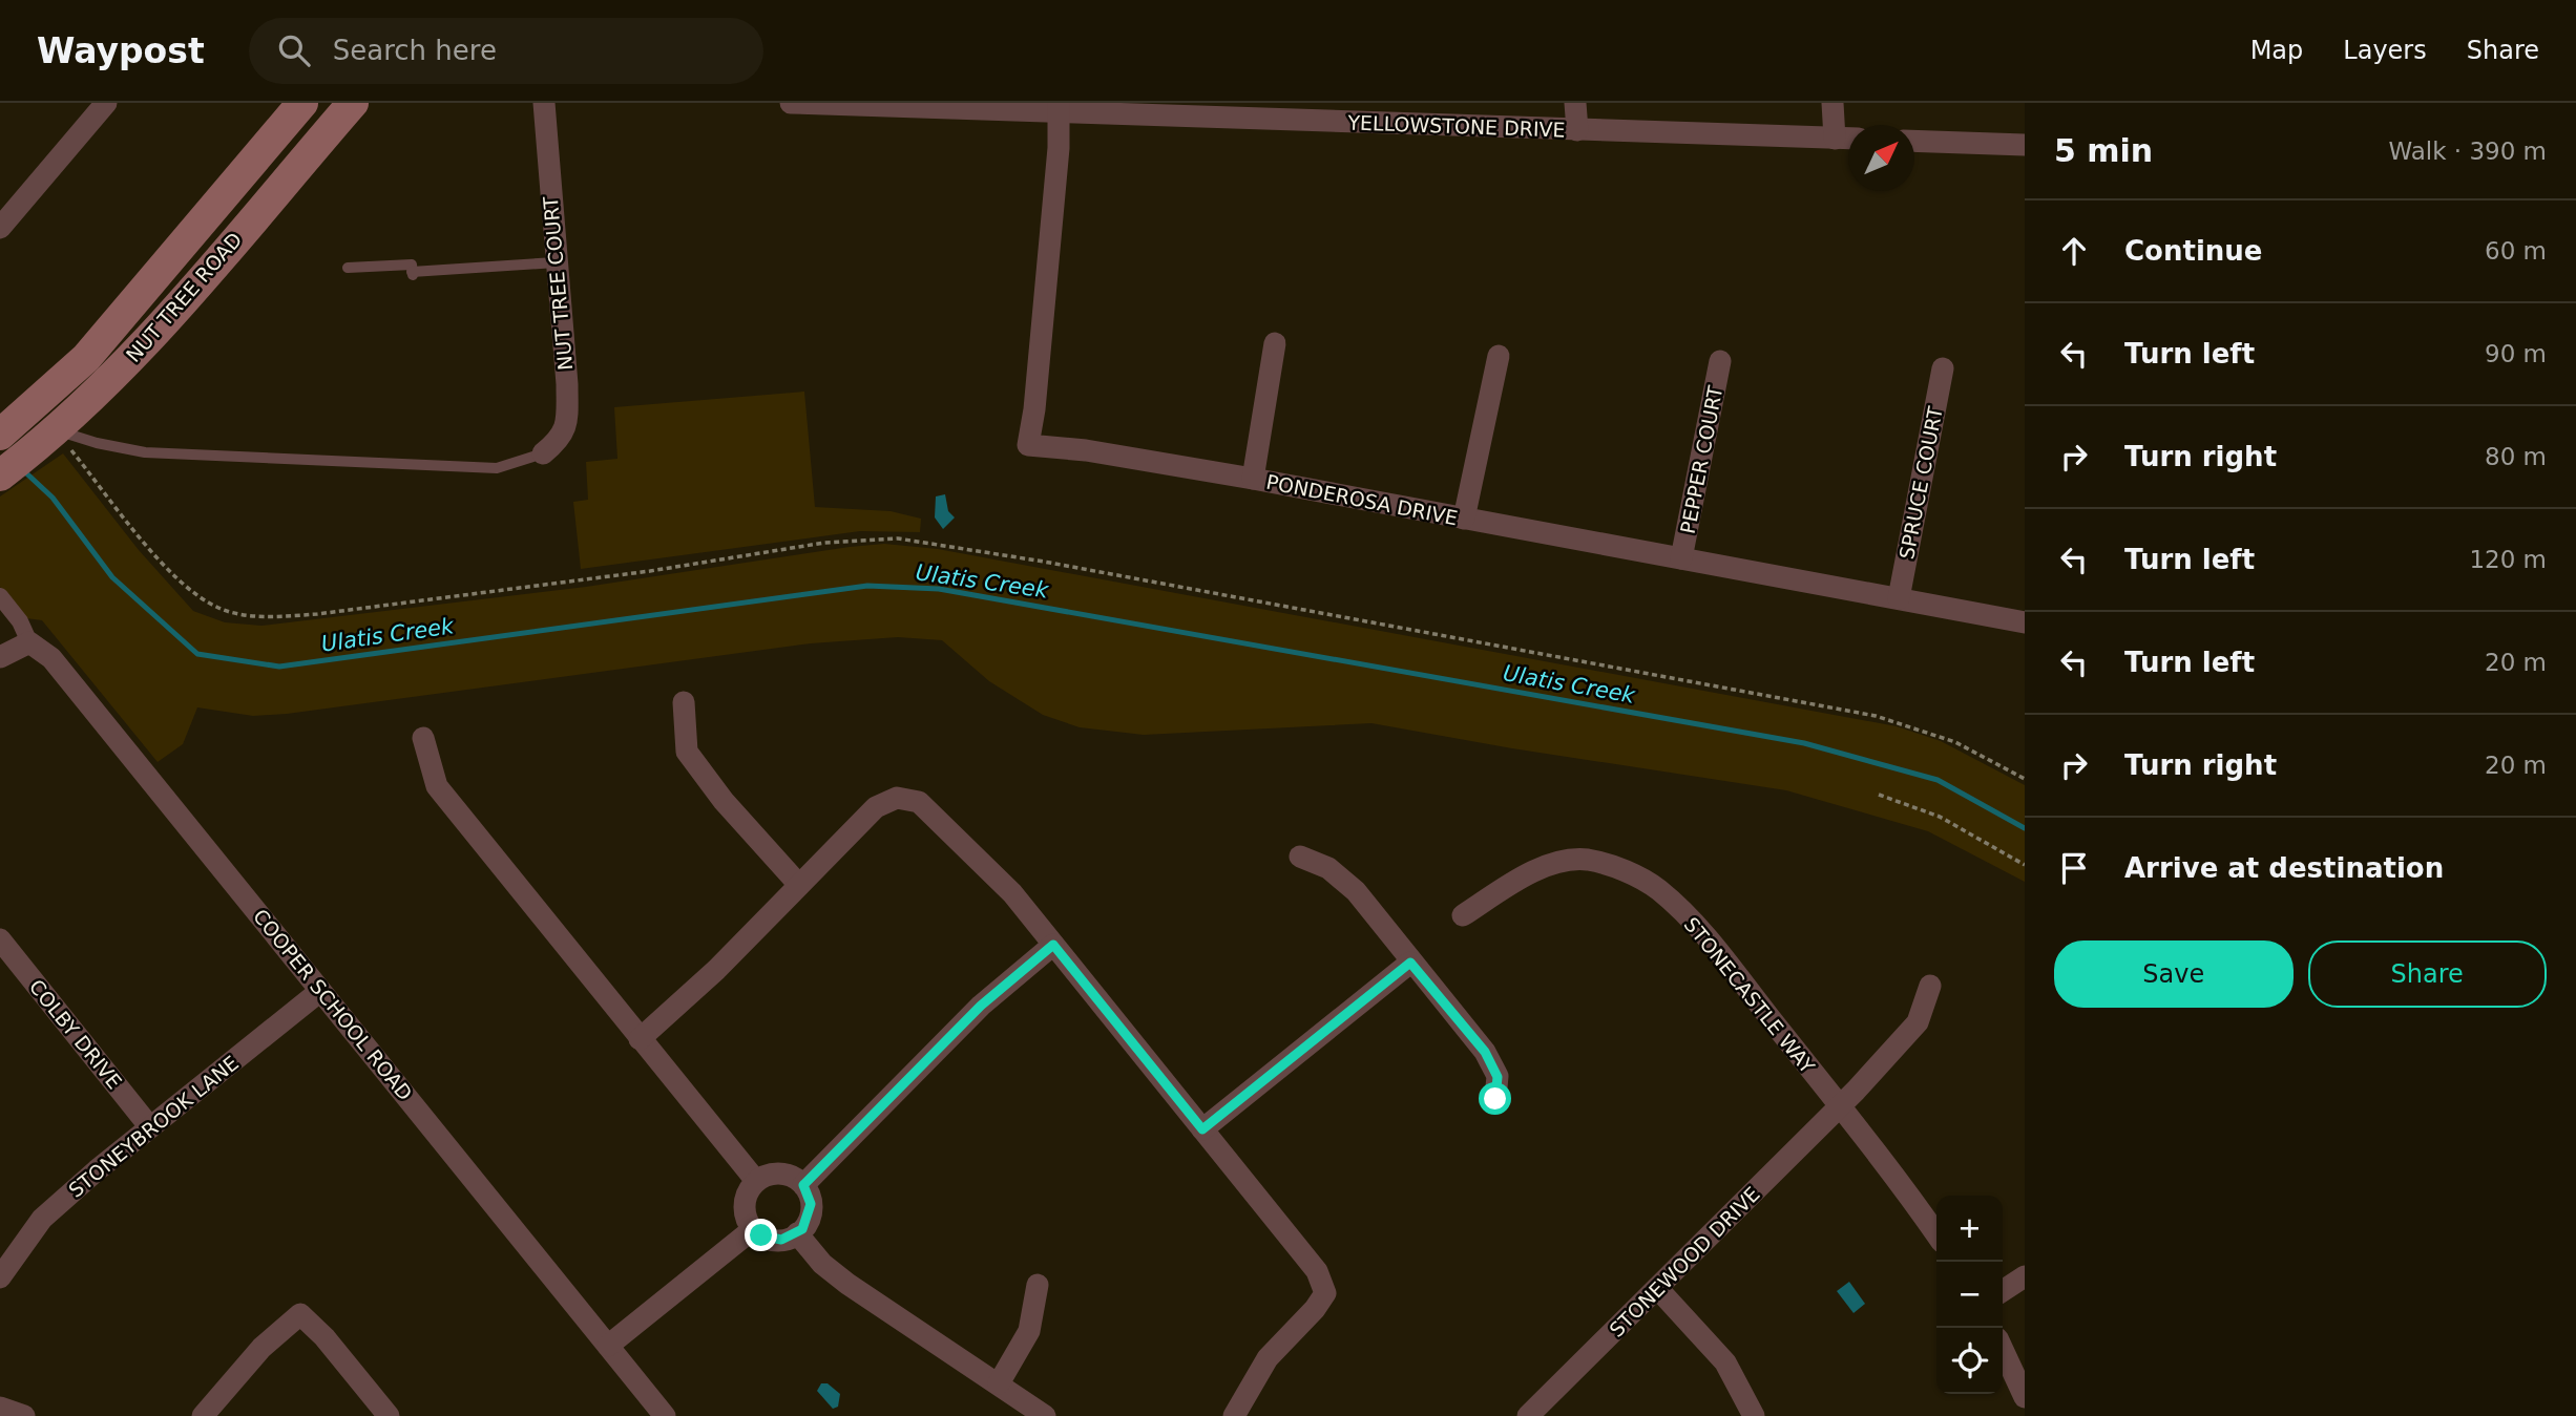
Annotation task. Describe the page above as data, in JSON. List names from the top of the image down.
{
  "streets": {
    "main road": ["NUT TREE ROAD"],
    "street": [
      "YELLOWSTONE DRIVE",
      "NUT TREE COURT",
      "PEPPER COURT",
      "SPRUCE COURT",
      "PONDEROSA DRIVE",
      "STONECASTLE WAY",
      "COOPER SCHOOL ROAD",
      "COLBY DRIVE",
      "STONEYBROOK LANE",
      "STONEWOOD DRIVE"
    ]
  },
  "crossings": [
    ["YELLOWSTONE DRIVE", "PONDEROSA DRIVE"],
    ["PEPPER COURT", "PONDEROSA DRIVE"],
    ["SPRUCE COURT", "PONDEROSA DRIVE"],
    ["STONECASTLE WAY", "STONEWOOD DRIVE"],
    ["COOPER SCHOOL ROAD", "STONEYBROOK LANE"],
    ["COLBY DRIVE", "STONEYBROOK LANE"]
  ],
  "water": ["Ulatis Creek"],
  "north": "top right",
  "page": {
    "header": "Waypost",
    "search": "Search here",
    "nav": ["Map", "Layers", "Share"],
    "heading": ["5 min", "Walk · 390 m"],
    "list": [
      ["Continue", "60 m"],
      ["Turn left", "90 m"],
      ["Turn right", "80 m"],
      ["Turn left", "120 m"],
      ["Turn left", "20 m"],
      ["Turn right", "20 m"],
      "Arrive at destination"
    ],
    "buttons": ["Save", "Share"],
    "map_buttons": ["+", "−"]
  }
}
